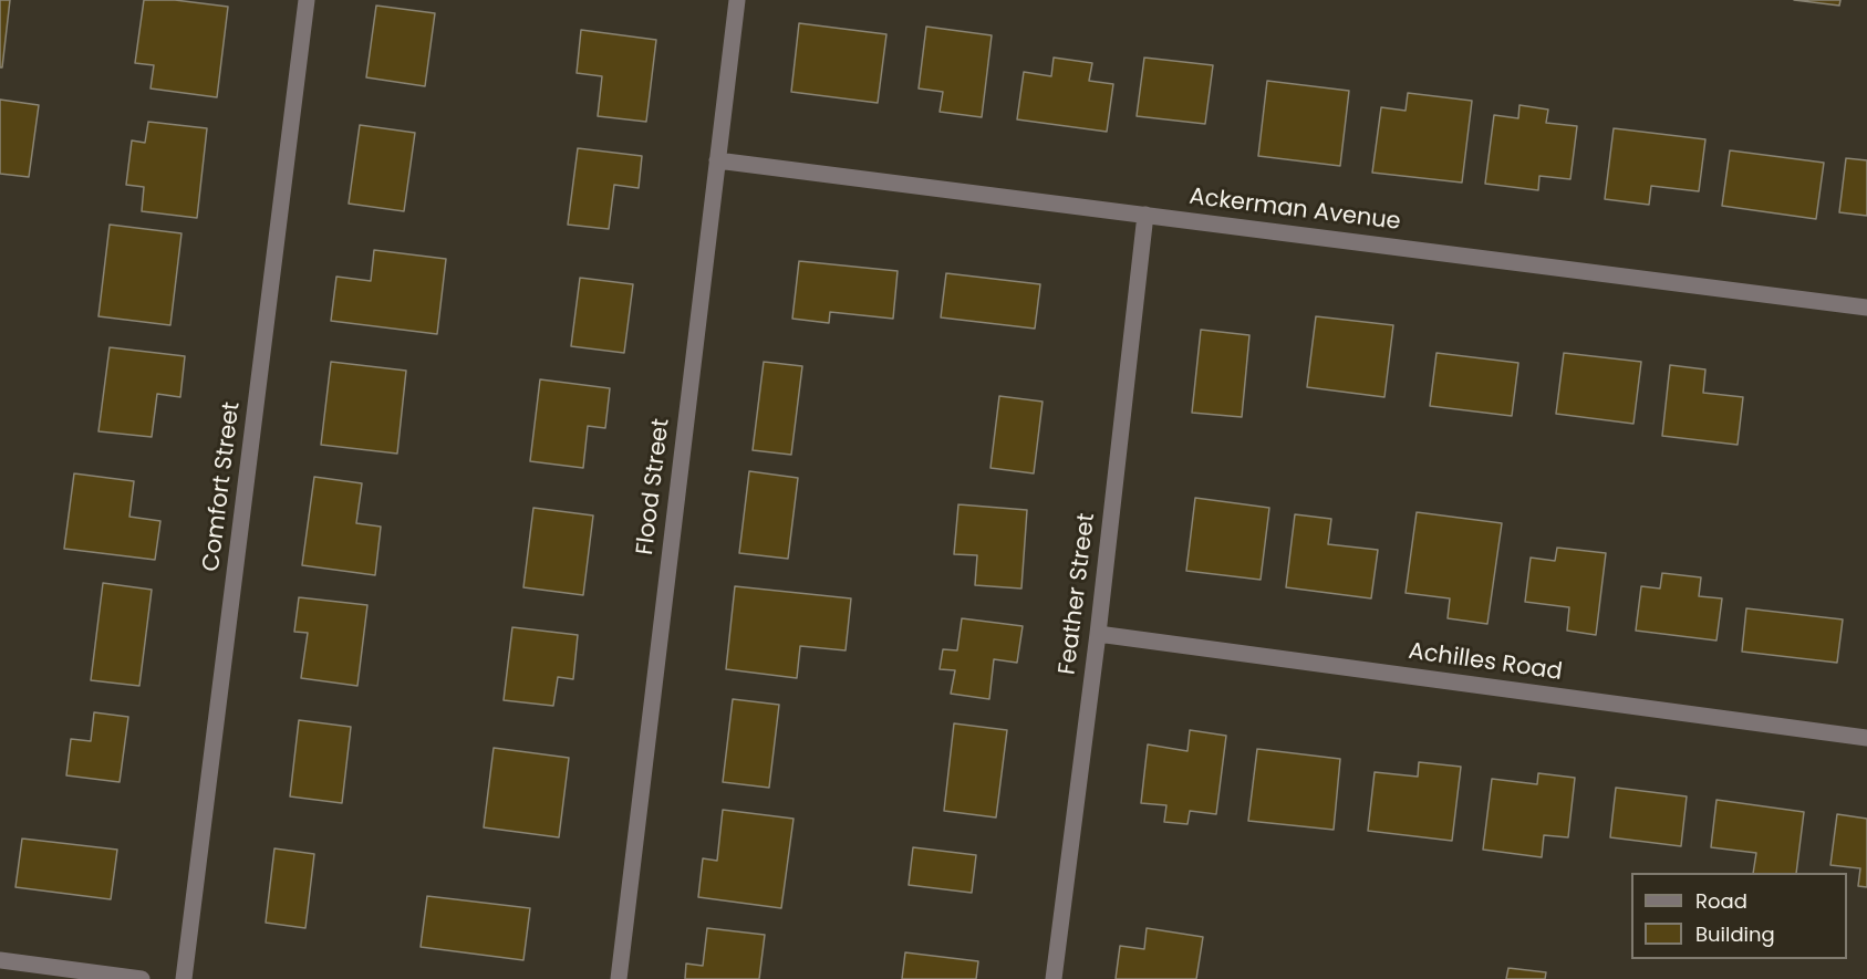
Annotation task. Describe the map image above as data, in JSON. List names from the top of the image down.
{
  "streets": {
    "street": [
      "Ackerman Avenue",
      "Comfort Street",
      "Flood Street",
      "Feather Street",
      "Achilles Road"
    ]
  },
  "crossings": [
    ["Ackerman Avenue", "Flood Street"],
    ["Ackerman Avenue", "Feather Street"],
    ["Feather Street", "Achilles Road"]
  ],
  "legend": ["Road", "Building"]
}
